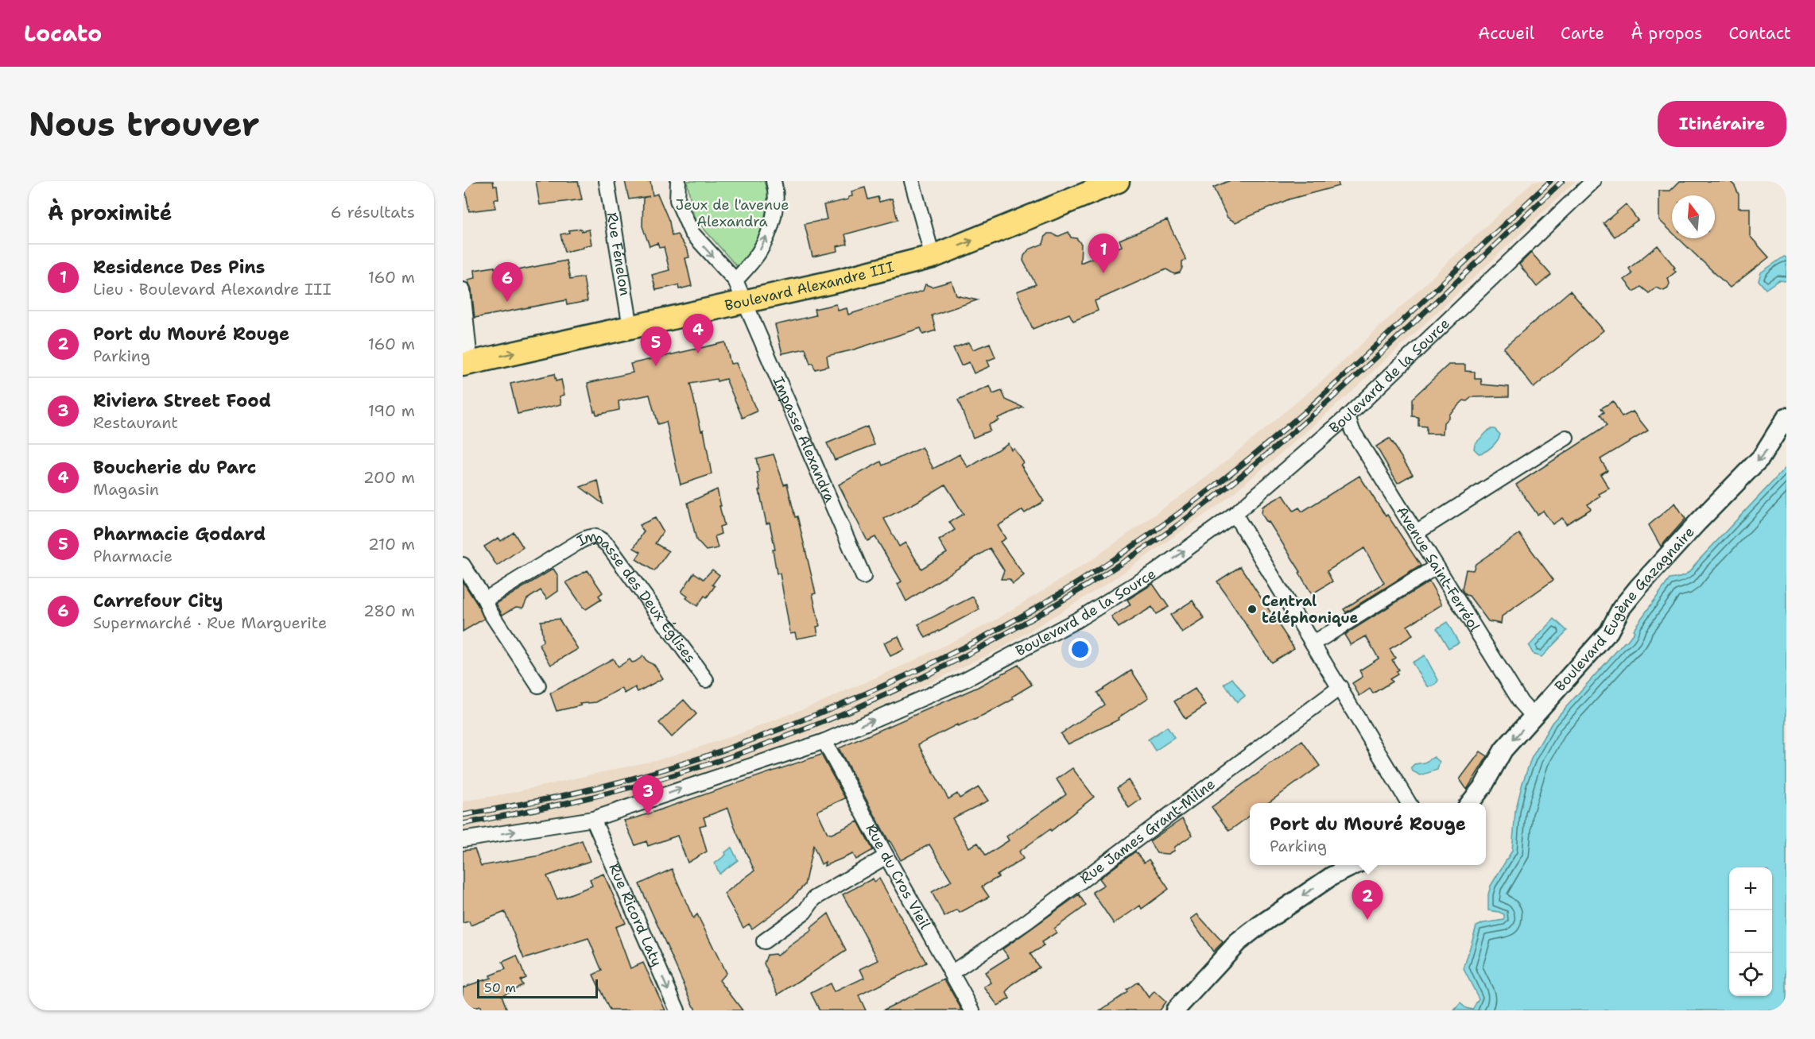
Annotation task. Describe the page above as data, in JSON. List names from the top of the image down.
{
  "streets": {
    "main road": ["Boulevard Alexandre III"],
    "street": [
      "Rue Fénelon",
      "Boulevard de la Source",
      "Impasse Alexandra",
      "Avenue Saint-Ferréol",
      "Impasse des Deux Églises",
      "Boulevard Eugène Gazagnaire",
      "Rue James Grant-Milne",
      "Rue du Cros Vieil",
      "Rue Ricord Laty"
    ]
  },
  "crossings": [
    ["Rue Fénelon", "Boulevard Alexandre III"],
    ["Boulevard Alexandre III", "Impasse Alexandra"],
    ["Boulevard de la Source", "Avenue Saint-Ferréol"],
    ["Boulevard de la Source", "Rue du Cros Vieil"],
    ["Boulevard de la Source", "Rue Ricord Laty"],
    ["Avenue Saint-Ferréol", "Boulevard Eugène Gazagnaire"],
    ["Rue James Grant-Milne", "Rue du Cros Vieil"]
  ],
  "one_way": [
    "Boulevard Alexandre III",
    "Boulevard de la Source",
    "Boulevard Eugène Gazagnaire",
    "Rue Ricord Laty"
  ],
  "parks": ["Jeux de l'avenue Alexandra"],
  "places": ["Central téléphonique"],
  "scale_bar": "50 m",
  "north": "top",
  "page": {
    "header": "Locato",
    "nav": [
      "Accueil",
      "Carte",
      "À propos",
      "Contact"
    ],
    "buttons": "Itinéraire",
    "title": "Nous trouver",
    "heading": ["À proximité", "6 résultats"],
    "pins": [
      "1",
      "6",
      "4",
      "5",
      "3",
      "2"
    ],
    "list": [
      {
        "mark": "1",
        "name": "Residence Des Pins",
        "note": "Lieu · Boulevard Alexandre III",
        "value": "160 m"
      },
      {
        "mark": "2",
        "name": "Port du Mouré Rouge",
        "note": "Parking",
        "value": "160 m"
      },
      {
        "mark": "3",
        "name": "Riviera Street Food",
        "note": "Restaurant",
        "value": "190 m"
      },
      {
        "mark": "4",
        "name": "Boucherie du Parc",
        "note": "Magasin",
        "value": "200 m"
      },
      {
        "mark": "5",
        "name": "Pharmacie Godard",
        "note": "Pharmacie",
        "value": "210 m"
      },
      {
        "mark": "6",
        "name": "Carrefour City",
        "note": "Supermarché · Rue Marguerite",
        "value": "280 m"
      }
    ],
    "popup": ["Port du Mouré Rouge", "Parking"],
    "map_buttons": ["+", "−"],
    "scale": "50 m"
  }
}
